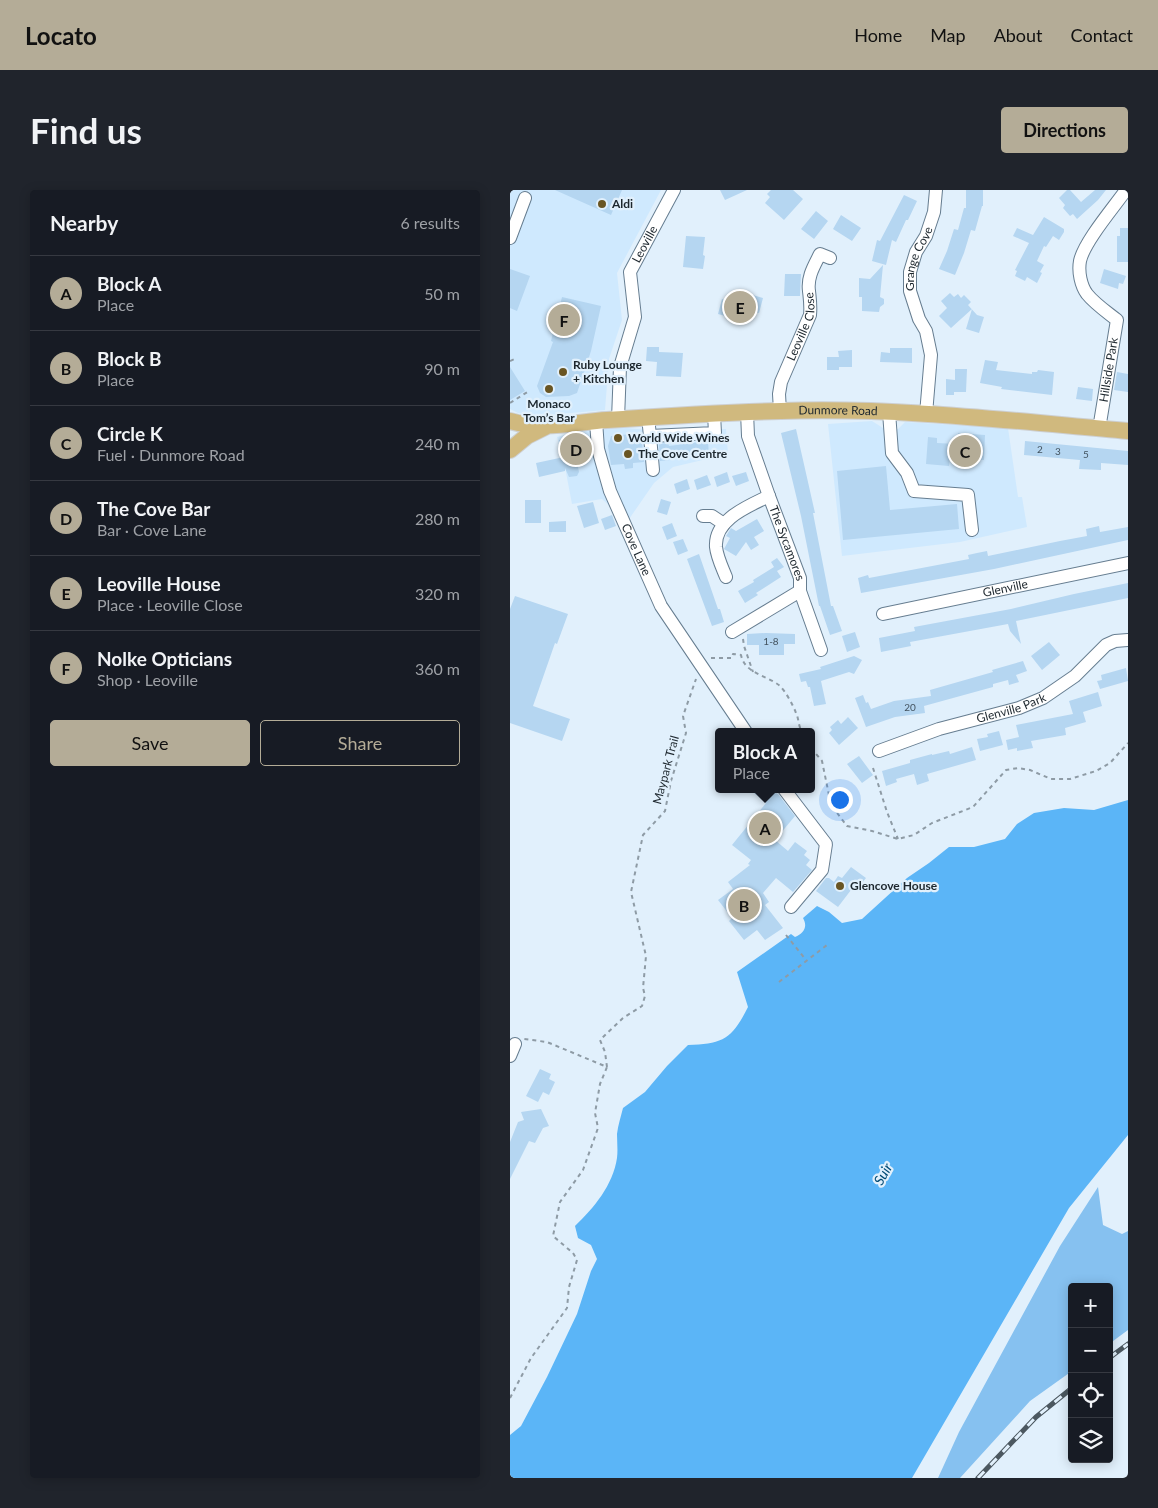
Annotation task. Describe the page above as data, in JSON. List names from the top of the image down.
{
  "streets": {
    "main road": ["Dunmore Road"],
    "street": [
      "Leoville",
      "Grange Cove",
      "Leoville Close",
      "Hillside Park",
      "The Sycamores",
      "Cove Lane",
      "Glenville",
      "Glenville Park"
    ],
    "path": ["Maypark Trail"]
  },
  "crossings": [
    ["Leoville", "Dunmore Road"],
    ["Grange Cove", "Dunmore Road"],
    ["Leoville Close", "Dunmore Road"],
    ["Hillside Park", "Dunmore Road"],
    ["Dunmore Road", "The Sycamores"],
    ["Dunmore Road", "Cove Lane"],
    ["Cove Lane", "Maypark Trail"]
  ],
  "water": ["Suir"],
  "places": [
    "Aldi",
    "Ruby Lounge + Kitchen",
    "Monaco Tom’s Bar",
    "World Wide Wines",
    "The Cove Centre",
    "Glencove House"
  ],
  "house_numbers": [
    "2",
    "3",
    "5",
    "1-8",
    "20"
  ],
  "page": {
    "header": "Locato",
    "nav": [
      "Home",
      "Map",
      "About",
      "Contact"
    ],
    "buttons": [
      "Directions",
      ["Save", "Share"]
    ],
    "title": "Find us",
    "heading": ["Nearby", "6 results"],
    "list": [
      {
        "mark": "A",
        "name": "Block A",
        "note": "Place",
        "value": "50 m"
      },
      {
        "mark": "B",
        "name": "Block B",
        "note": "Place",
        "value": "90 m"
      },
      {
        "mark": "C",
        "name": "Circle K",
        "note": "Fuel · Dunmore Road",
        "value": "240 m"
      },
      {
        "mark": "D",
        "name": "The Cove Bar",
        "note": "Bar · Cove Lane",
        "value": "280 m"
      },
      {
        "mark": "E",
        "name": "Leoville House",
        "note": "Place · Leoville Close",
        "value": "320 m"
      },
      {
        "mark": "F",
        "name": "Nolke Opticians",
        "note": "Shop · Leoville",
        "value": "360 m"
      }
    ],
    "pins": [
      "E",
      "F",
      "D",
      "C",
      "A",
      "B"
    ],
    "popup": ["Block A", "Place"],
    "map_buttons": ["+", "−"]
  }
}
